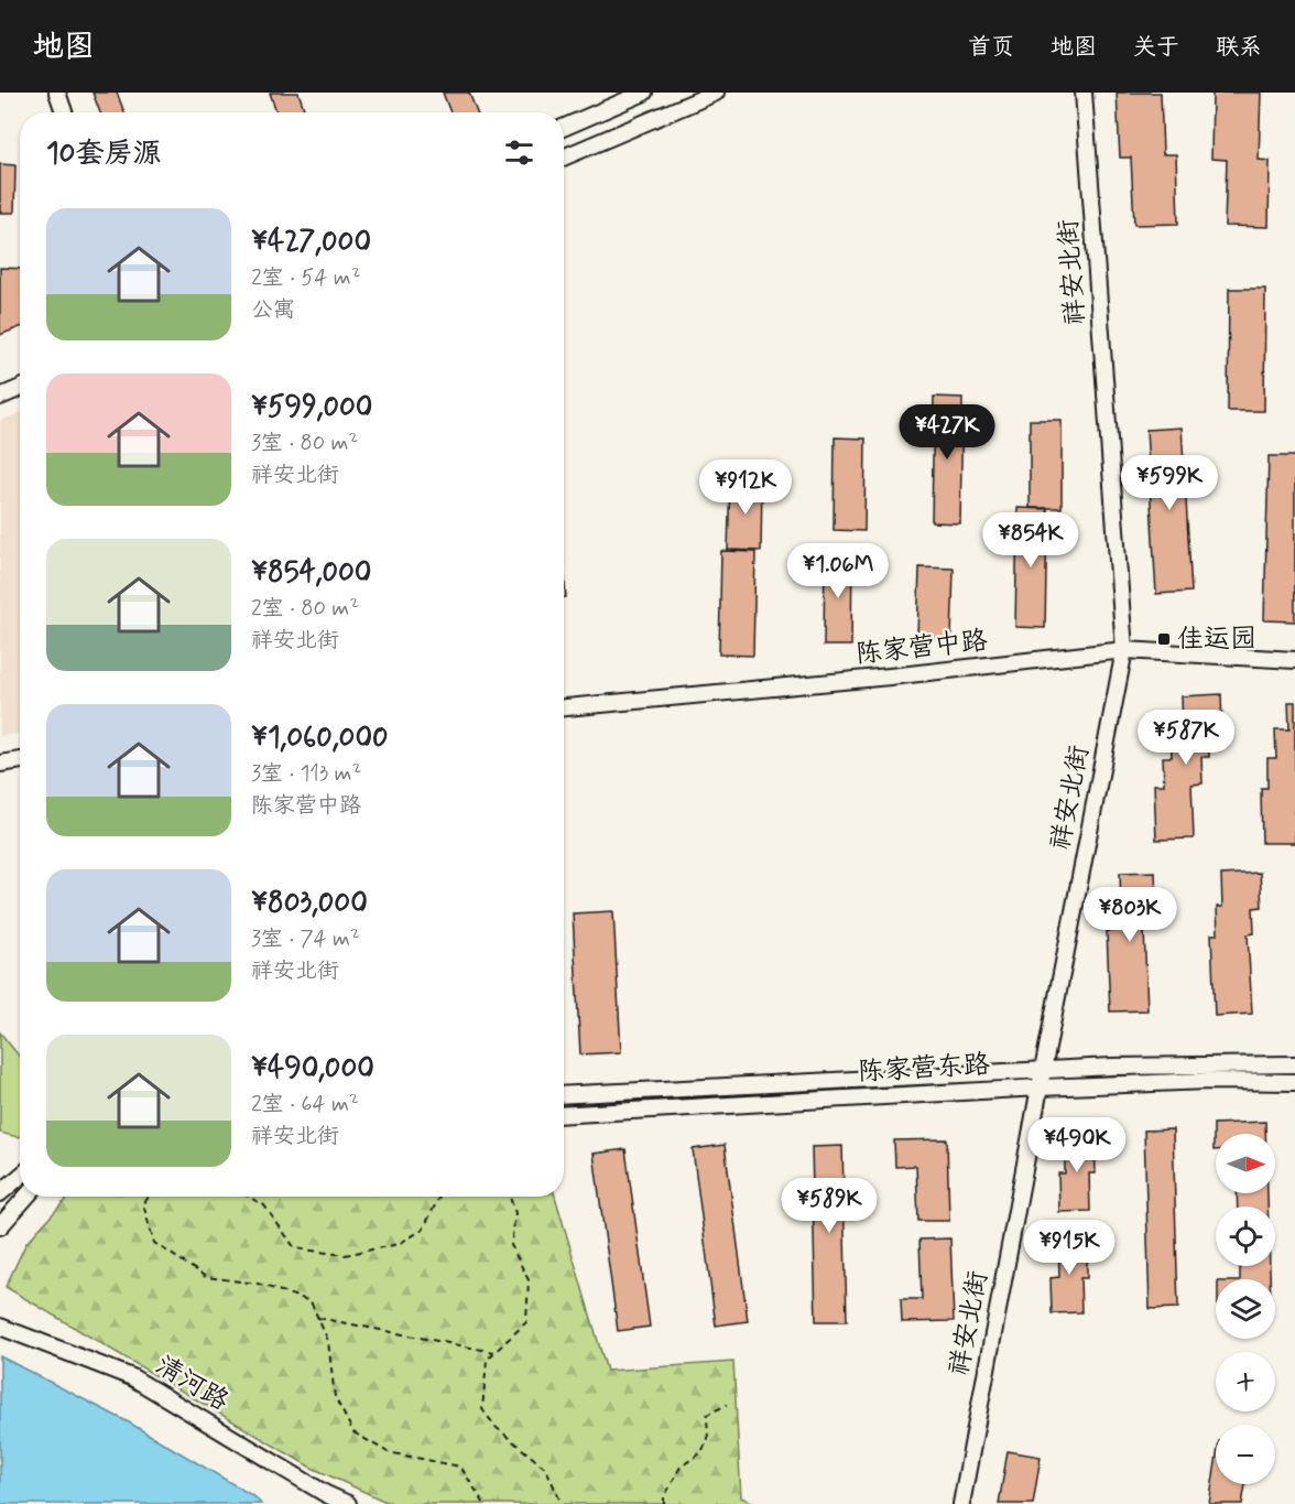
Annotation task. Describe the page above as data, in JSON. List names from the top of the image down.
{
  "streets": {
    "street": [
      "祥安北街",
      "陈家营中路",
      "陈家营东路",
      "清河路"
    ]
  },
  "crossings": [
    ["祥安北街", "陈家营中路"],
    ["祥安北街", "陈家营东路"]
  ],
  "places": {
    "transit": ["佳运园"]
  },
  "north": "right",
  "page": {
    "header": "地图",
    "nav": [
      "首页",
      "地图",
      "关于",
      "联系"
    ],
    "heading": "10套房源",
    "list": [
      {
        "name": "¥427,000",
        "note": "2室 · 54 m² · 公寓"
      },
      {
        "name": "¥599,000",
        "note": "3室 · 80 m² · 祥安北街"
      },
      {
        "name": "¥854,000",
        "note": "2室 · 80 m² · 祥安北街"
      },
      {
        "name": "¥1,060,000",
        "note": "3室 · 113 m² · 陈家营中路"
      },
      {
        "name": "¥803,000",
        "note": "3室 · 74 m² · 祥安北街"
      },
      {
        "name": "¥490,000",
        "note": "2室 · 64 m² · 祥安北街"
      }
    ],
    "price": [
      "¥427K",
      "¥599K",
      "¥912K",
      "¥854K",
      "¥1.06M",
      "¥587K",
      "¥803K",
      "¥490K",
      "¥589K",
      "¥915K"
    ],
    "map_buttons": ["+", "−"]
  }
}
